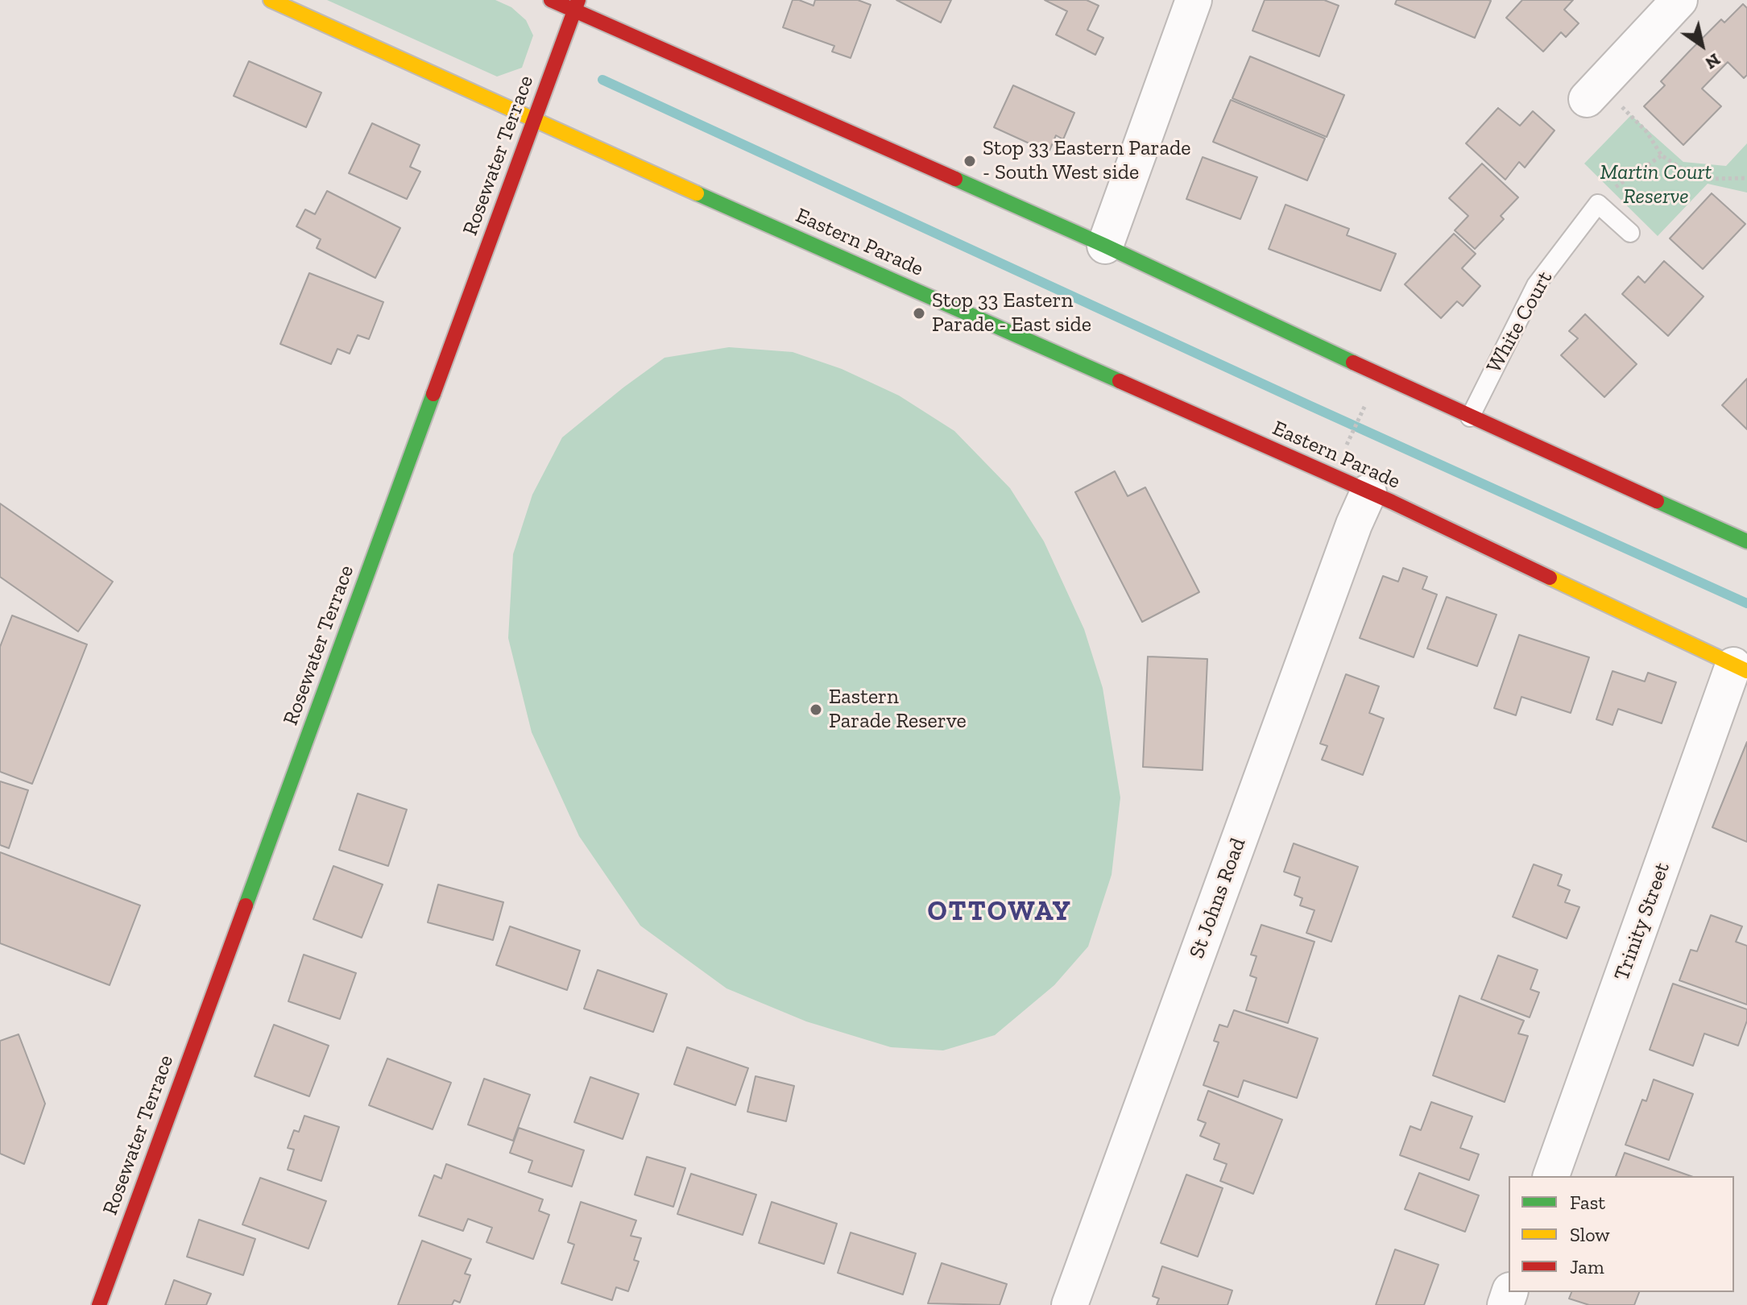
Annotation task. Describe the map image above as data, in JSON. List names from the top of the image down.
{
  "streets": {
    "main road": ["Rosewater Terrace", "Eastern Parade"],
    "street": ["St Johns Road", "Trinity Street"],
    "lane": ["White Court"]
  },
  "crossings": [
    ["Rosewater Terrace", "Eastern Parade"],
    ["Eastern Parade", "St Johns Road"],
    ["Eastern Parade", "Trinity Street"]
  ],
  "districts": ["OTTOWAY"],
  "parks": ["Martin Court Reserve"],
  "places": ["Stop 33 Eastern Parade - South West side", "Stop 33 Eastern Parade - East side", "Eastern Parade Reserve"],
  "legend": ["Fast", "Slow", "Jam"],
  "north": "bottom right"
}
